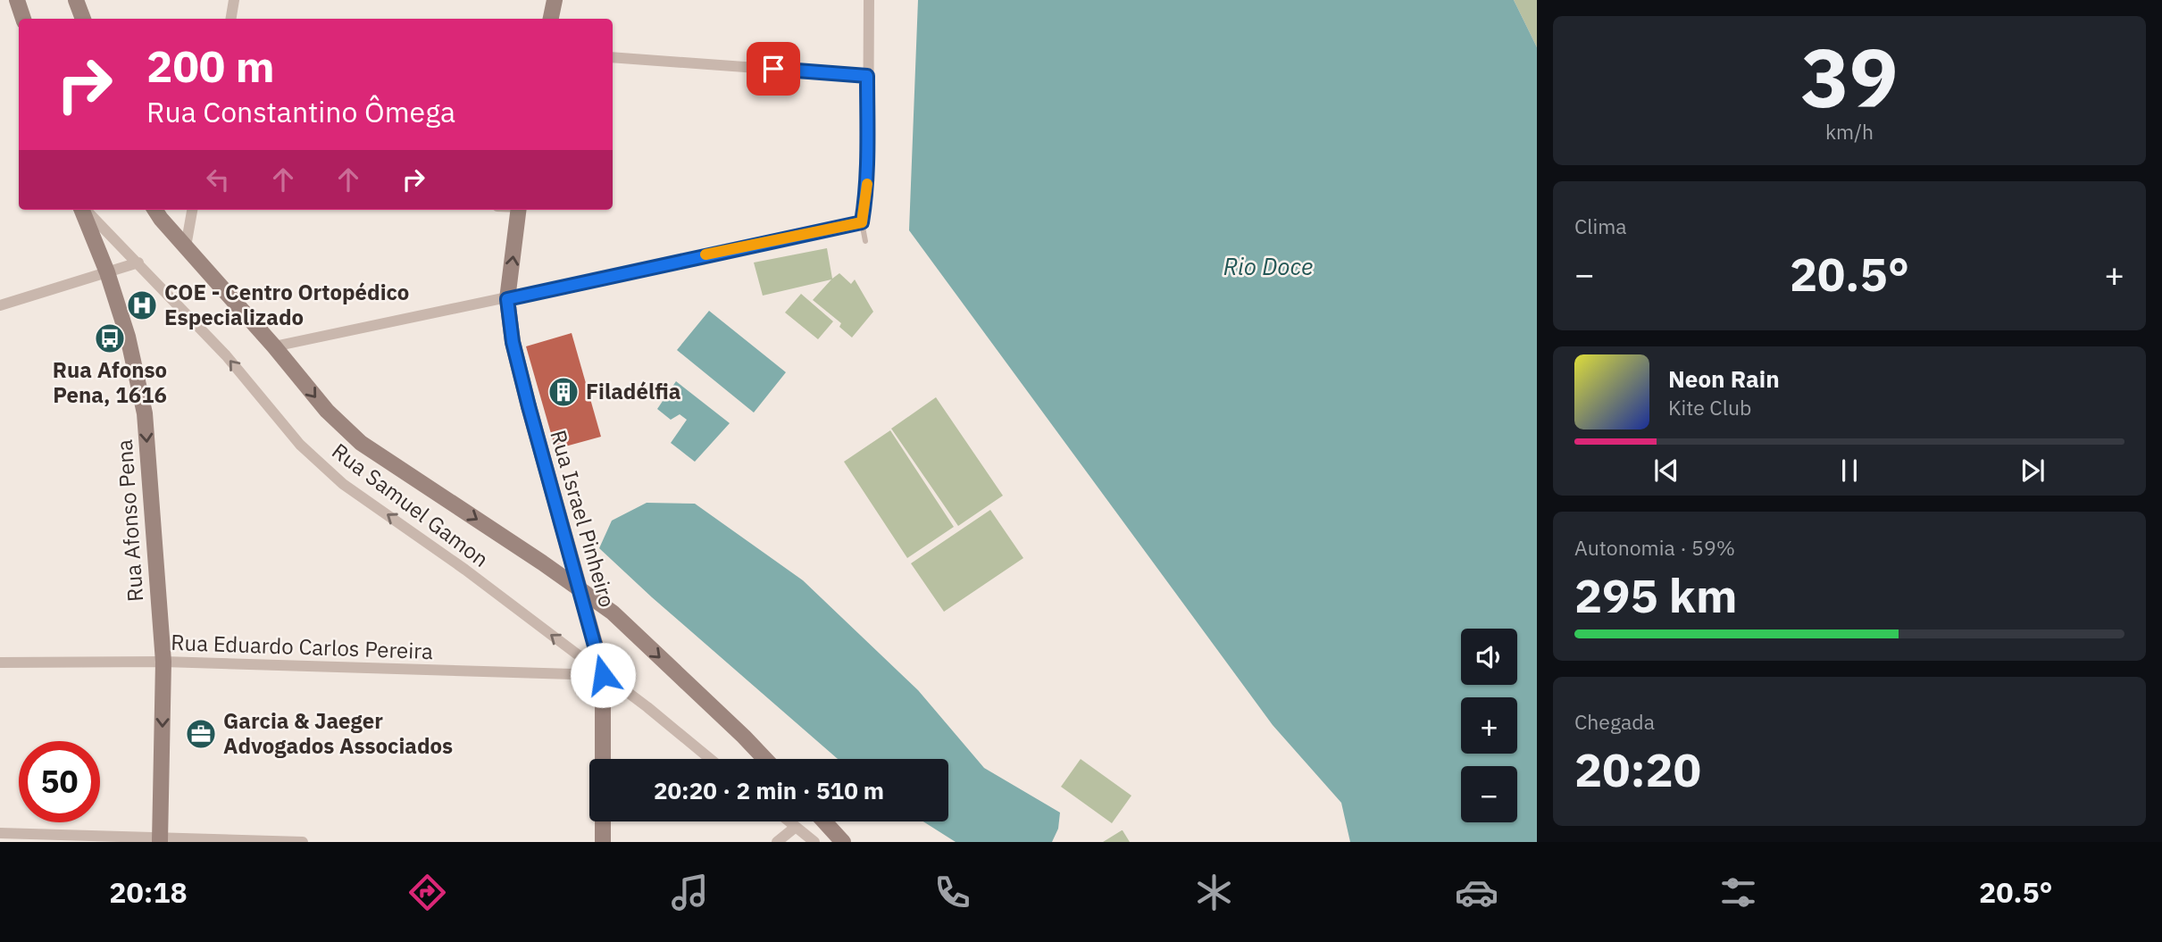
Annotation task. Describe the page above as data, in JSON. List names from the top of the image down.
{
  "streets": {
    "street": [
      "Rua Samuel Gamon",
      "Rua Israel Pinheiro",
      "Rua Afonso Pena",
      "Rua Eduardo Carlos Pereira"
    ]
  },
  "crossings": [
    ["Rua Samuel Gamon", "Rua Israel Pinheiro"],
    ["Rua Samuel Gamon", "Rua Eduardo Carlos Pereira"],
    ["Rua Israel Pinheiro", "Rua Eduardo Carlos Pereira"],
    ["Rua Afonso Pena", "Rua Eduardo Carlos Pereira"]
  ],
  "one_way": ["Rua Afonso Pena"],
  "water": ["Rio Doce"],
  "places": {
    "hospital": ["COE - Centro Ortopédico Especializado"],
    "bus stop": ["Rua Afonso Pena, 1616"],
    "building": ["Filadélfia"],
    "office": ["Garcia & Jaeger Advogados Associados"]
  },
  "page": {
    "tile": [
      ["39", "km/h"],
      "Clima",
      ["Autonomia · 59%", "295 km"],
      ["Chegada", "20:20"]
    ],
    "turn": ["200 m", "Rua Constantino Ômega"],
    "heat": ["−", "20.5°", "+"],
    "song": ["Neon Rain", "Kite Club"],
    "map_buttons": ["+", "−"],
    "limit": "50",
    "trip": "20:20 · 2 min · 510 m",
    "tabs": ["20:18", "20.5°"]
  }
}
